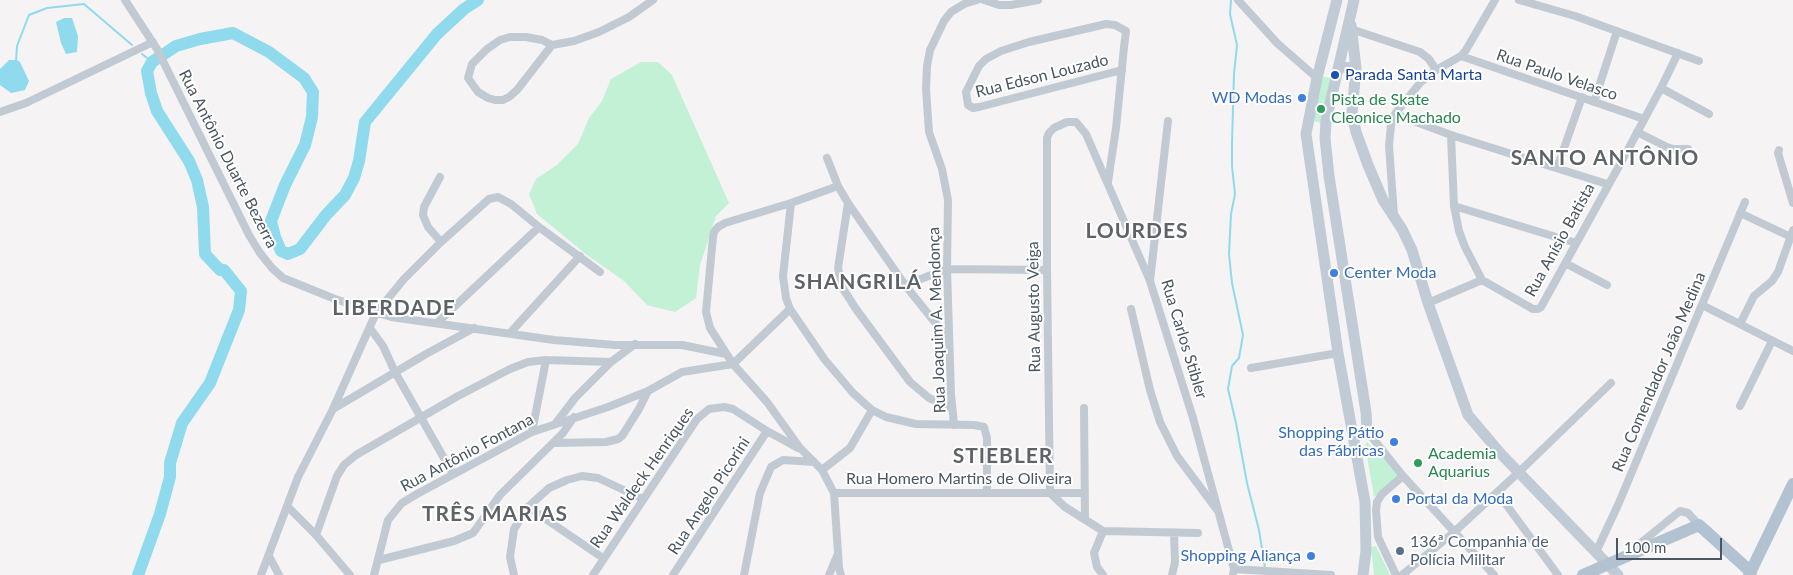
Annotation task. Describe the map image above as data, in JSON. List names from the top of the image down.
{
  "streets": {
    "street": [
      "Rua Paulo Velasco",
      "Rua Edson Louzado",
      "Rua Antônio Duarte Bezerra",
      "Rua Anísio Batista",
      "Rua Augusto Veiga",
      "Rua Joaquim A. Mendonça",
      "Rua Carlos Stibler",
      "Rua Comendador João Medina",
      "Rua Antônio Fontana",
      "Rua Waldeck Henriques",
      "Rua Homero Martins de Oliveira",
      "Rua Angelo Picorini"
    ]
  },
  "crossings": [
    ["Rua Paulo Velasco", "Rua Anísio Batista"],
    ["Rua Augusto Veiga", "Rua Homero Martins de Oliveira"],
    ["Rua Waldeck Henriques", "Rua Angelo Picorini"]
  ],
  "districts": [
    "SANTO ANTÔNIO",
    "LOURDES",
    "SHANGRILÁ",
    "LIBERDADE",
    "STIEBLER",
    "TRÊS MARIAS"
  ],
  "places": [
    "Parada Santa Marta",
    "WD Modas",
    "Pista de Skate Cleonice Machado",
    "Center Moda",
    "Shopping Pátio das Fábricas",
    "Academia Aquarius",
    "Portal da Moda",
    "136ª Companhia de Polícia Militar",
    "Shopping Aliança"
  ],
  "scale_bar": "100 m"
}
